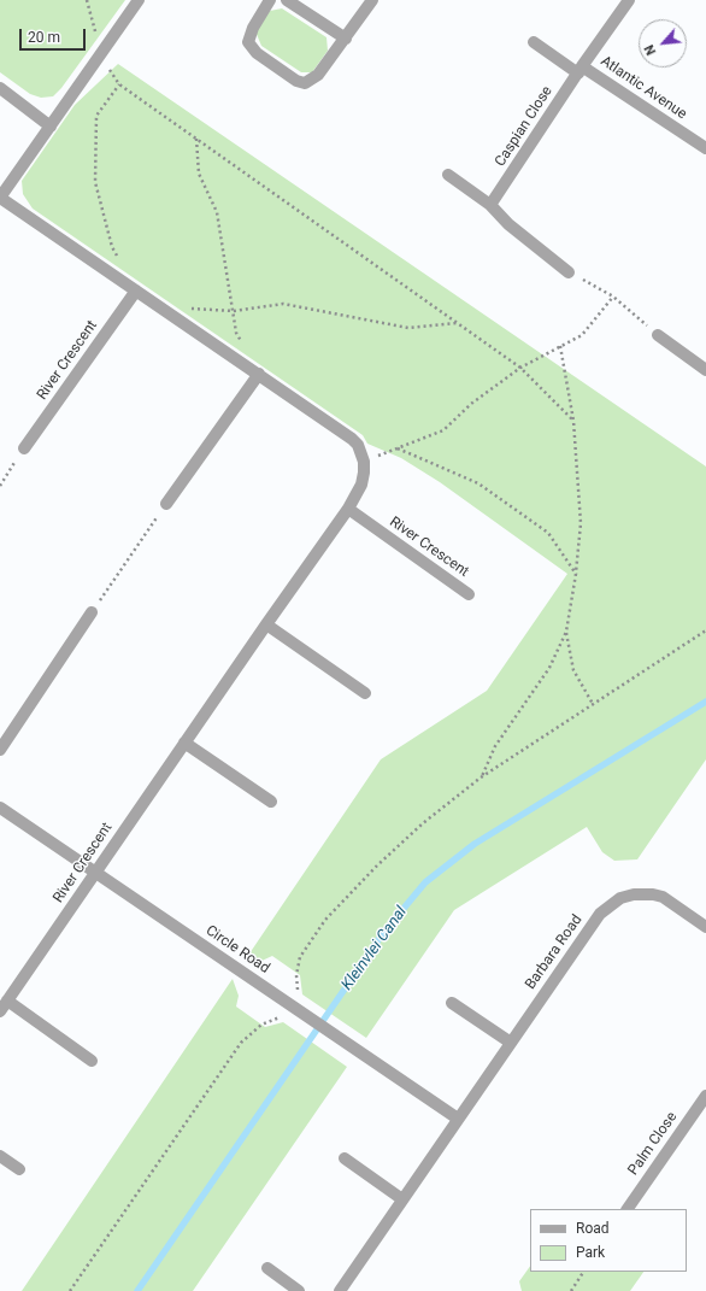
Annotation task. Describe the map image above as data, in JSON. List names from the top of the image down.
{
  "streets": {
    "street": [
      "Atlantic Avenue",
      "Caspian Close",
      "River Crescent",
      "Circle Road",
      "Barbara Road",
      "Palm Close"
    ]
  },
  "crossings": [
    ["Atlantic Avenue", "Caspian Close"],
    ["River Crescent", "Circle Road"],
    ["Circle Road", "Barbara Road"]
  ],
  "water": ["Kleinvlei Canal"],
  "legend": ["Road", "Park"],
  "scale_bar": "20 m",
  "north": "bottom left"
}
